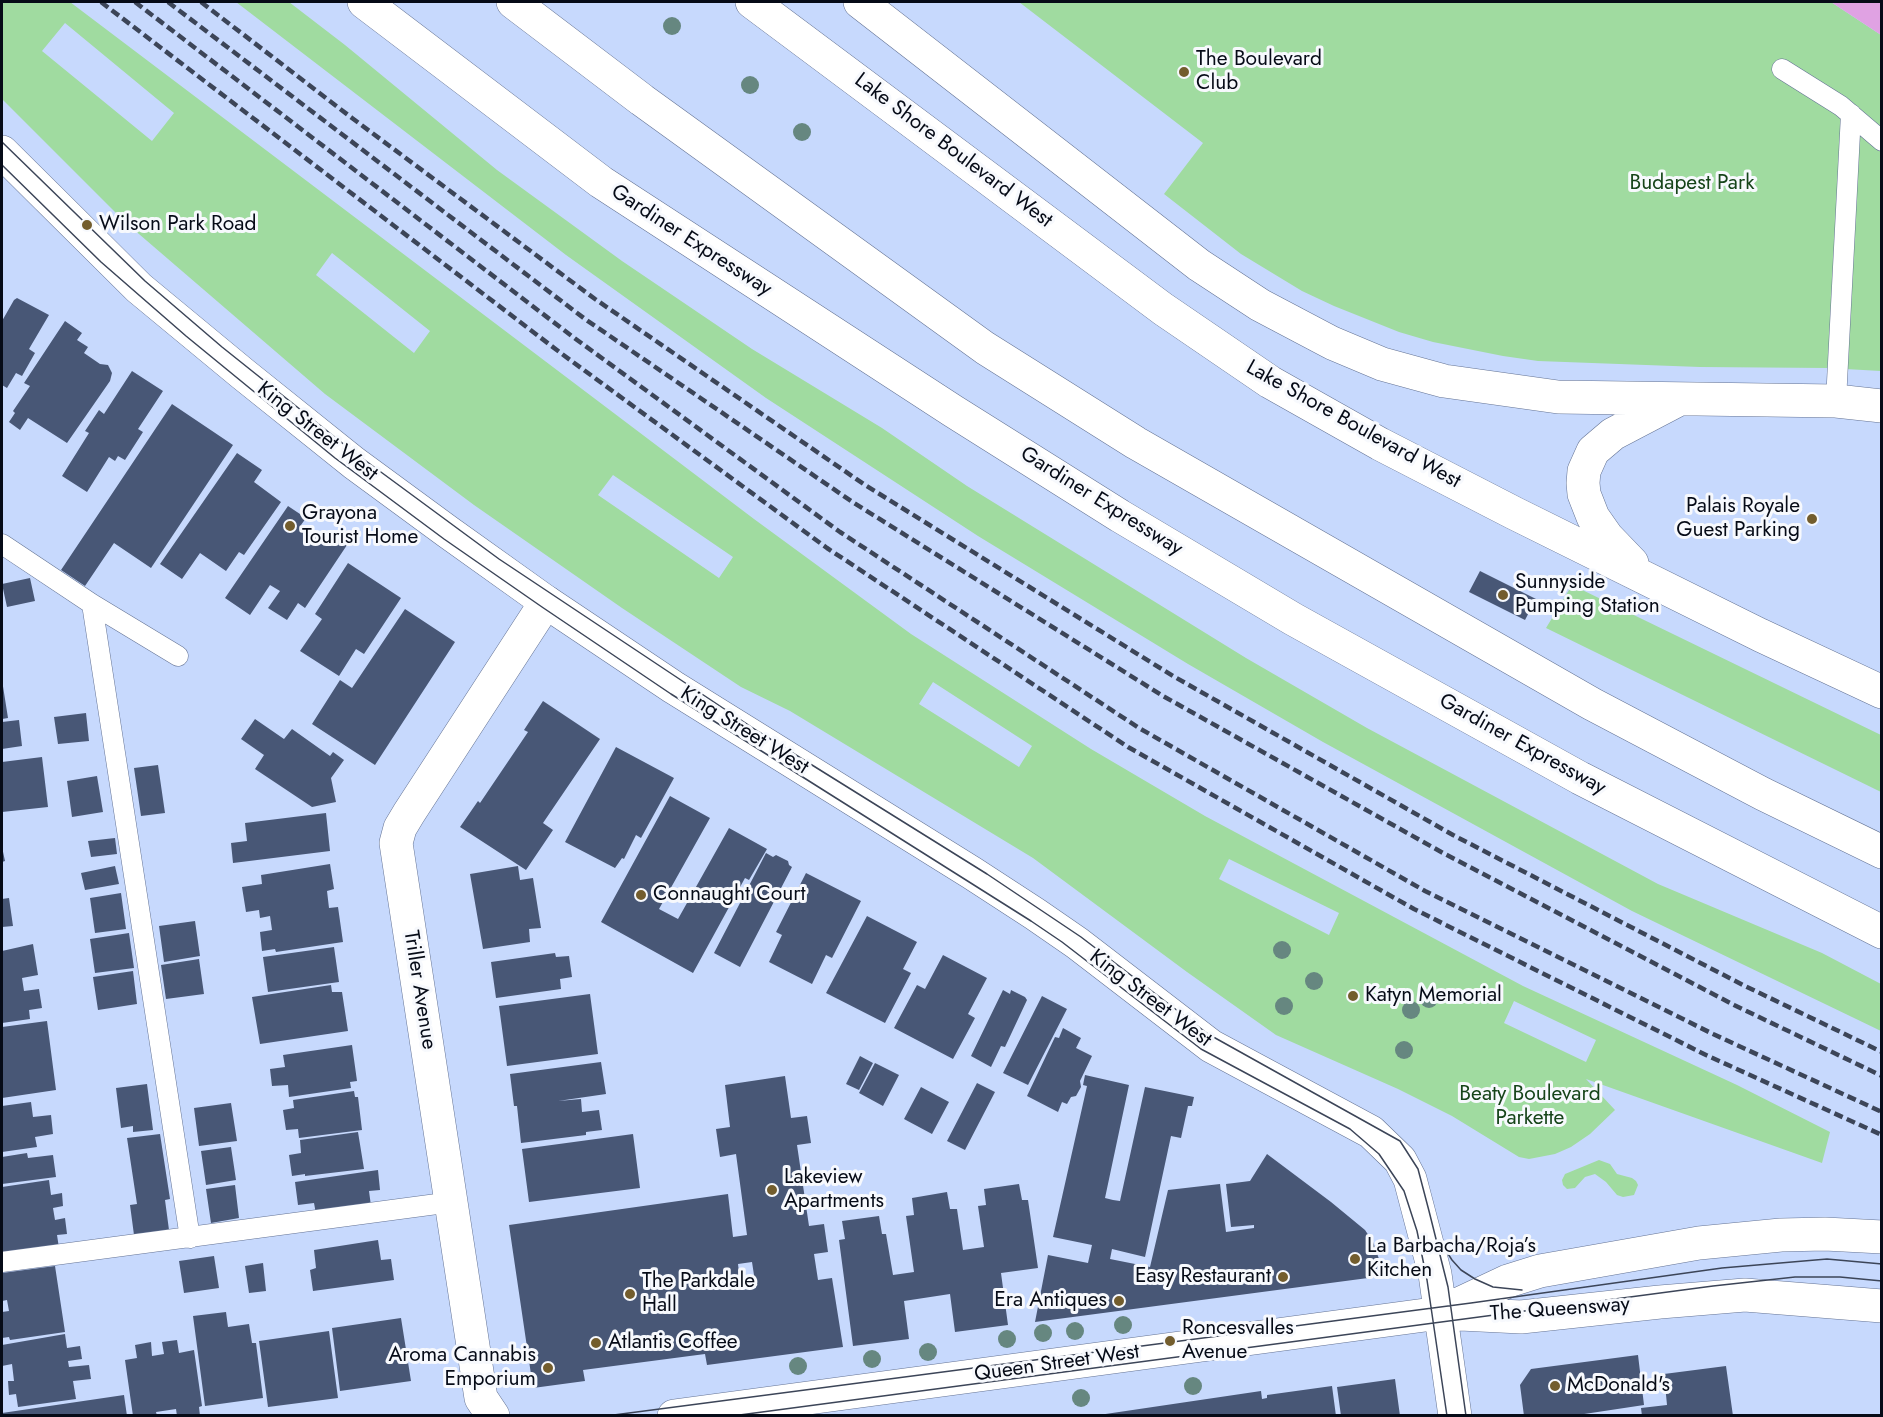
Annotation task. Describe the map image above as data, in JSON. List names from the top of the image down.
{
  "streets": {
    "main road": [
      "Lake Shore Boulevard West",
      "Gardiner Expressway",
      "King Street West",
      "Triller Avenue",
      "The Queensway",
      "Queen Street West"
    ]
  },
  "crossings": [
    ["King Street West", "Triller Avenue"],
    ["King Street West", "The Queensway"],
    ["King Street West", "Queen Street West"],
    ["The Queensway", "Queen Street West"]
  ],
  "parks": ["Budapest Park", "Beaty Boulevard Parkette"],
  "places": [
    "The Boulevard Club",
    "Wilson Park Road",
    "Palais Royale Guest Parking",
    "Grayona Tourist Home",
    "Sunnyside Pumping Station",
    "Connaught Court",
    "Katyn Memorial",
    "Lakeview Apartments",
    "La Barbacha/Roja’s Kitchen",
    "Easy Restaurant",
    "The Parkdale Hall",
    "Era Antiques",
    "Roncesvalles Avenue",
    "Atlantis Coffee",
    "Aroma Cannabis Emporium",
    "McDonald's"
  ]
}
